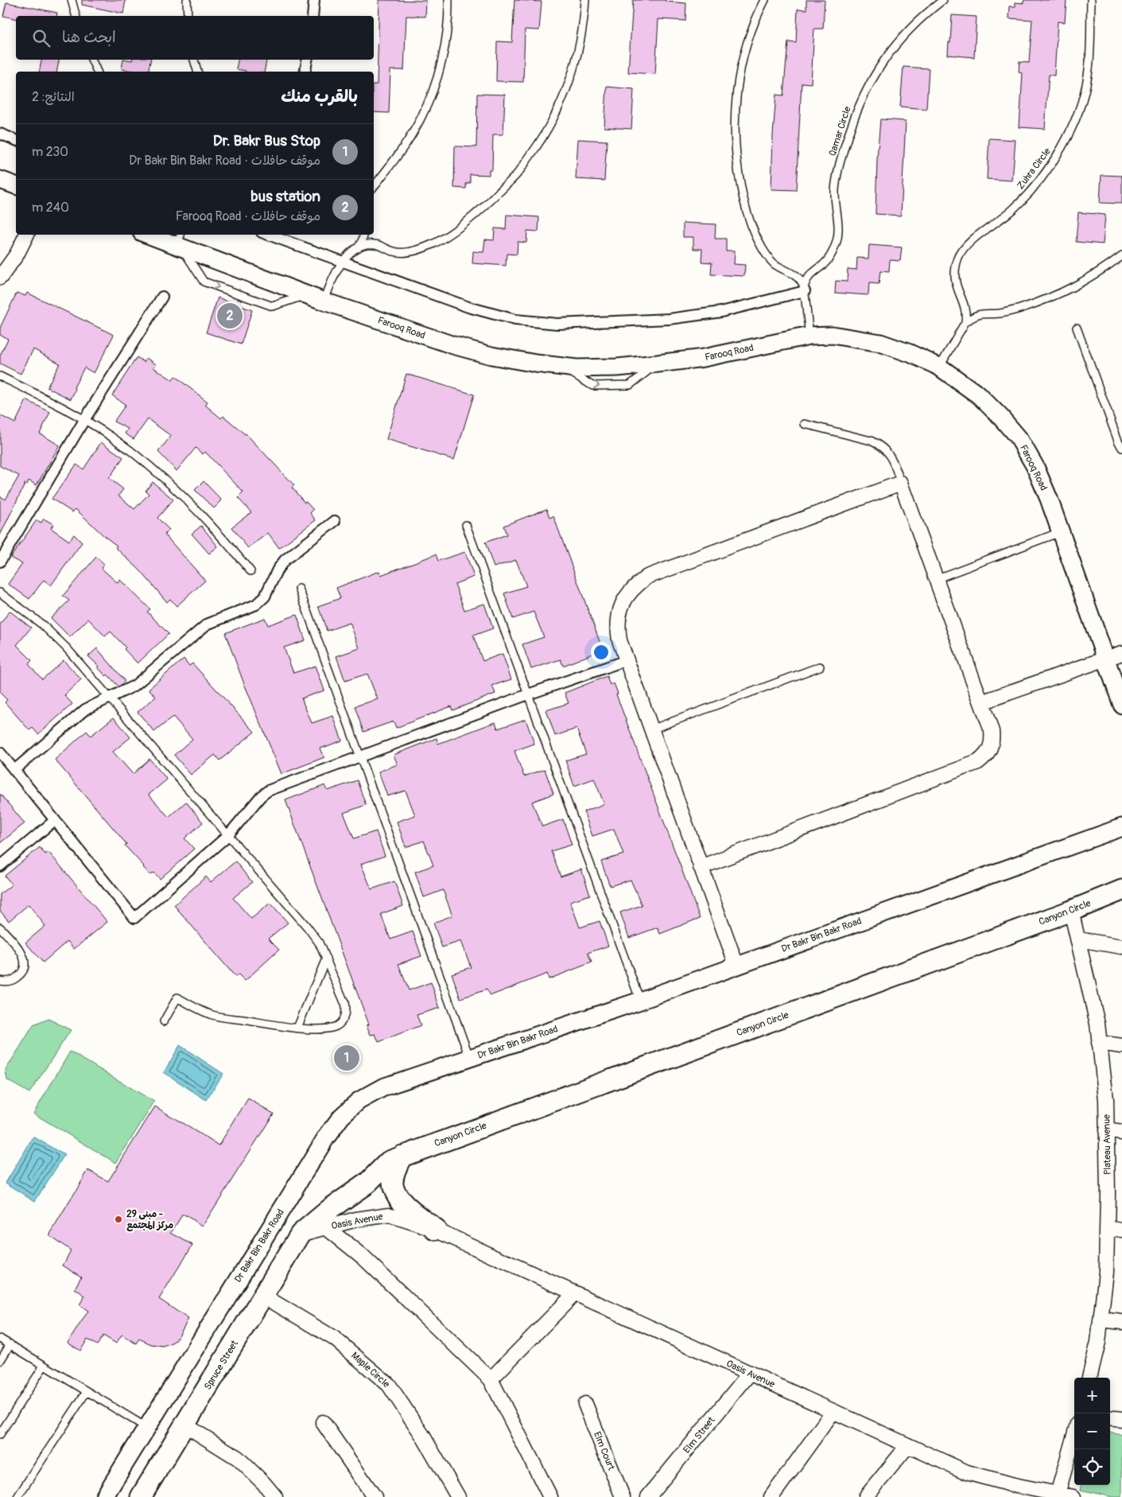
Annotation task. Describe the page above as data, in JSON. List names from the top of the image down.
{
  "streets": {
    "main road": ["Canyon Circle", "Oasis Avenue", "Spruce Street"],
    "street": [
      "Farooq Road",
      "Dr Bakr Bin Bakr Road",
      "Plateau Avenue",
      "Maple Circle",
      "Elm Street",
      "Elm Court"
    ],
    "lane": ["Qamar Circle", "Zuhra Circle"]
  },
  "crossings": [
    ["Canyon Circle", "Plateau Avenue"],
    ["Canyon Circle", "Oasis Avenue"],
    ["Canyon Circle", "Spruce Street"],
    ["Oasis Avenue", "Spruce Street"],
    ["Oasis Avenue", "Elm Street"],
    ["Spruce Street", "Maple Circle"]
  ],
  "places": ["مبنى 29 - مركز المجتمع"],
  "page": {
    "search": "ابحث هنا",
    "heading": ["بالقرب منك", "النتائج: 2"],
    "list": [
      {
        "mark": "1",
        "name": "Dr. Bakr Bus Stop",
        "note": "موقف حافلات · Dr Bakr Bin Bakr Road",
        "value": "230 m"
      },
      {
        "mark": "2",
        "name": "bus station",
        "note": "موقف حافلات · Farooq Road",
        "value": "240 m"
      }
    ],
    "pins": ["2", "1"],
    "map_buttons": ["+", "−"]
  }
}
